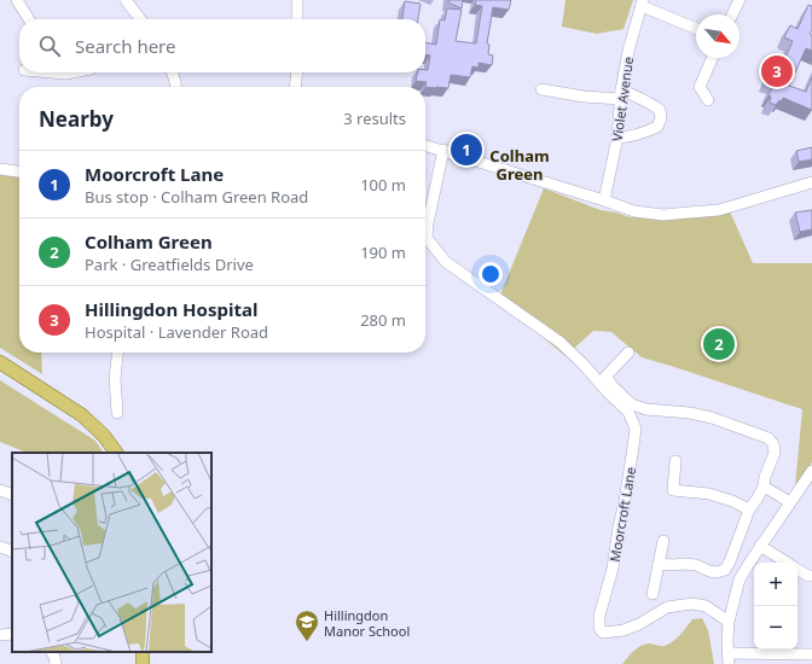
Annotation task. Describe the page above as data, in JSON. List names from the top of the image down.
{
  "streets": {
    "street": ["Violet Avenue", "Moorcroft Lane"]
  },
  "districts": ["Colham Green"],
  "places": {
    "school or university": ["Hillingdon Manor School"]
  },
  "north": "bottom right",
  "page": {
    "search": "Search here",
    "pins": ["3", "1", "2"],
    "heading": ["Nearby", "3 results"],
    "list": [
      {
        "mark": "1",
        "name": "Moorcroft Lane",
        "note": "Bus stop · Colham Green Road",
        "value": "100 m"
      },
      {
        "mark": "2",
        "name": "Colham Green",
        "note": "Park · Greatfields Drive",
        "value": "190 m"
      },
      {
        "mark": "3",
        "name": "Hillingdon Hospital",
        "note": "Hospital · Lavender Road",
        "value": "280 m"
      }
    ],
    "map_buttons": ["+", "−"]
  }
}
